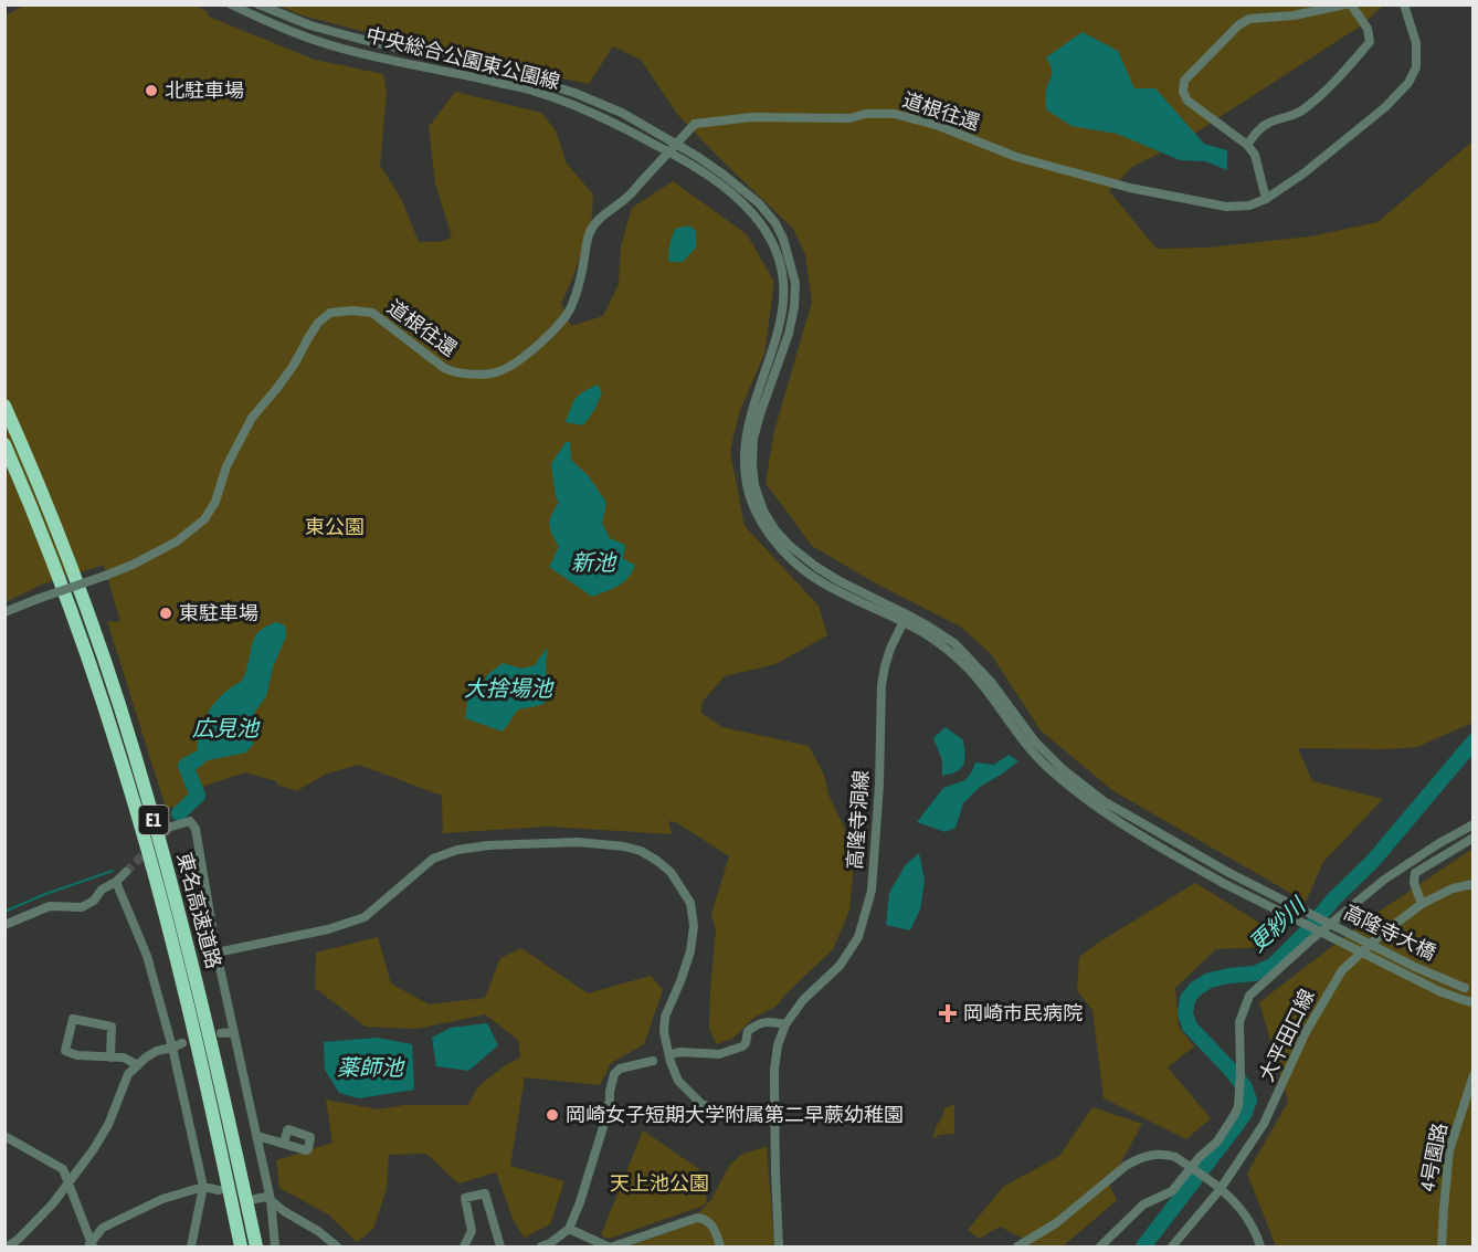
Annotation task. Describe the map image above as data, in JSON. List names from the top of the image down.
{
  "streets": {
    "highway": ["E1", "東名高速道路"],
    "street": [
      "中央総合公園東公園線",
      "道根往還",
      "高隆寺洞線",
      "高隆寺大橋",
      "大平田口線",
      "4号園路"
    ]
  },
  "crossings": [
    ["中央総合公園東公園線", "高隆寺洞線"],
    ["中央総合公園東公園線", "高隆寺大橋"],
    ["高隆寺洞線", "高隆寺大橋"]
  ],
  "water": [
    "新池",
    "大捨場池",
    "広見池",
    "更紗川",
    "薬師池"
  ],
  "parks": ["東公園", "天上池公園"],
  "places": {
    "other": ["北駐車場", "東駐車場", "岡崎女子短期大学附属第二早蕨幼稚園"],
    "health": ["岡崎市民病院"]
  }
}
